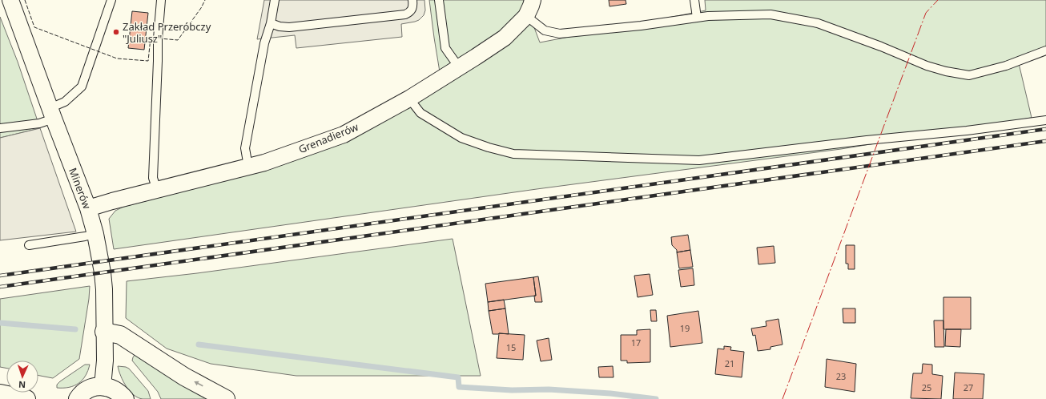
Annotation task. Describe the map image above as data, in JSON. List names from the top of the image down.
{
  "streets": {
    "street": ["Grenadierów", "Minerów"]
  },
  "crossings": [
    ["Grenadierów", "Minerów"]
  ],
  "places": ["Zakład Przeróbczy \"Juliusz\""],
  "house_numbers": [
    "19",
    "17",
    "15",
    "21",
    "23",
    "25",
    "27"
  ],
  "north": "bottom"
}
